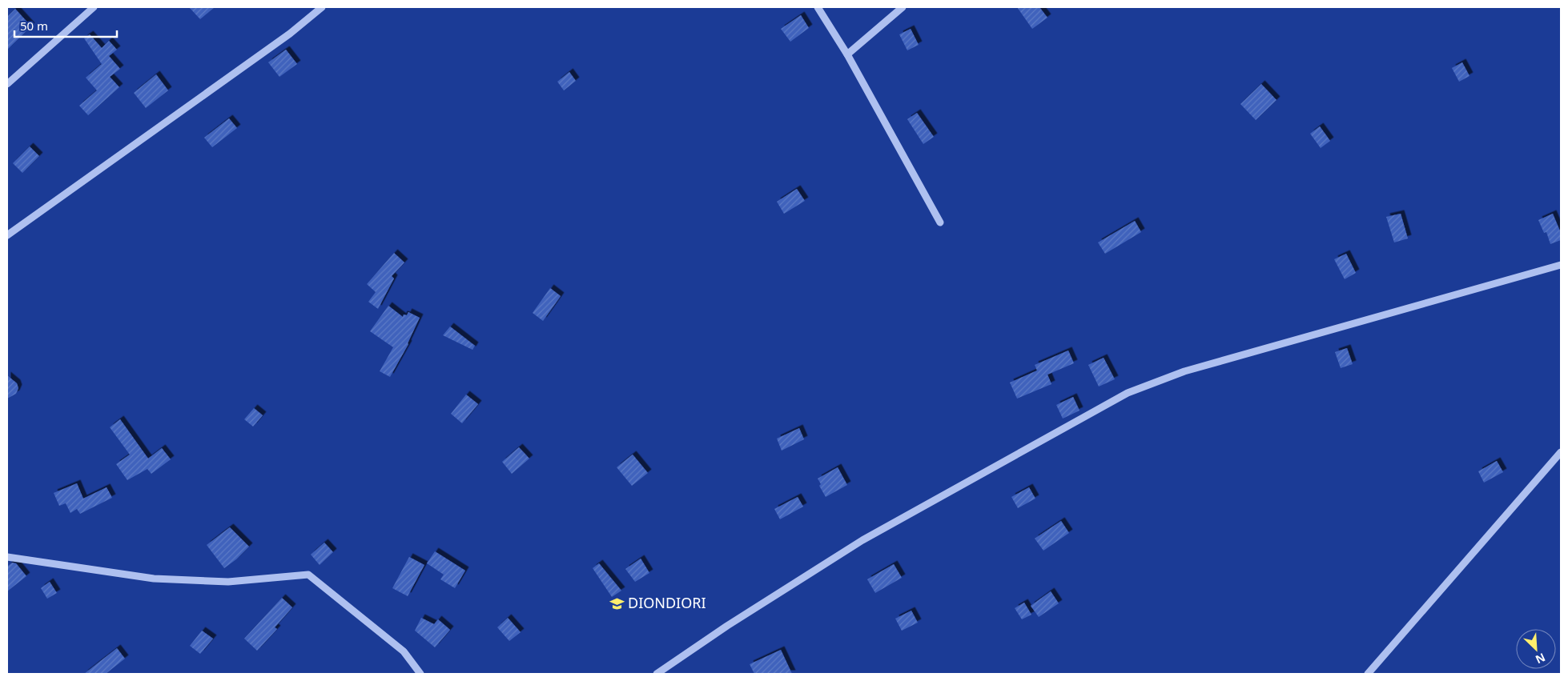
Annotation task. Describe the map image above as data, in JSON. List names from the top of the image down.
{
  "places": {
    "school or university": ["DIONDIORI"]
  },
  "scale_bar": "50 m",
  "north": "bottom right"
}
